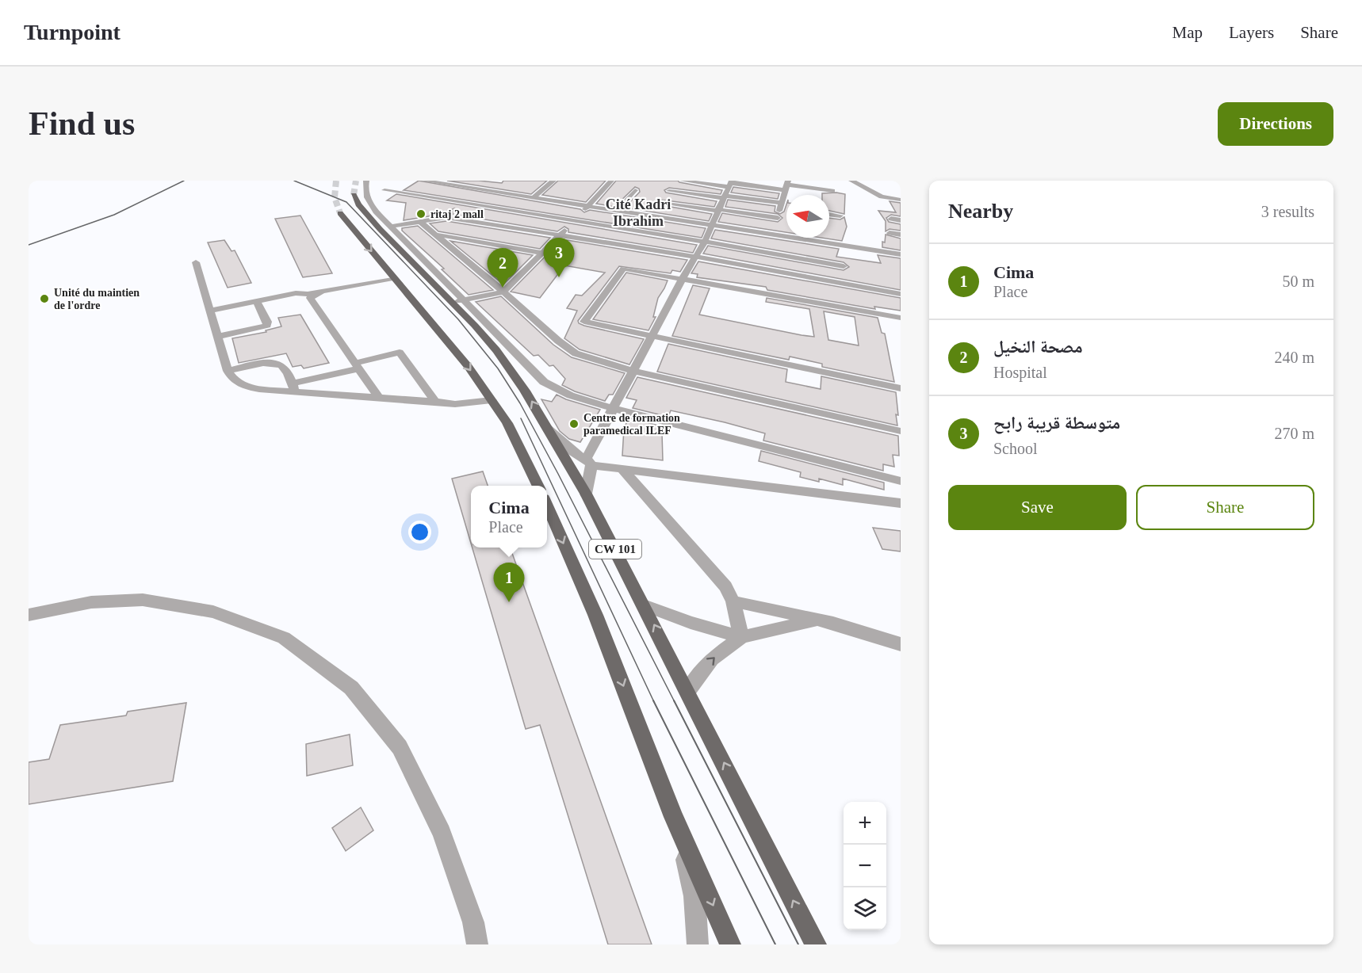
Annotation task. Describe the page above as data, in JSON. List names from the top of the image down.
{
  "streets": {
    "main road": ["CW 101"]
  },
  "districts": ["Cité Kadri Ibrahim"],
  "places": ["ritaj 2 mall", "Unité du maintien de l'ordre", "Centre de formation paramedical ILEF"],
  "north": "left",
  "page": {
    "header": "Turnpoint",
    "nav": ["Map", "Layers", "Share"],
    "buttons": [
      "Directions",
      ["Save", "Share"]
    ],
    "title": "Find us",
    "heading": ["Nearby", "3 results"],
    "pins": ["3", "2", "1"],
    "list": [
      {
        "mark": "1",
        "name": "Cima",
        "note": "Place",
        "value": "50 m"
      },
      {
        "mark": "2",
        "name": "مصحة النخيل",
        "note": "Hospital",
        "value": "240 m"
      },
      {
        "mark": "3",
        "name": "متوسطة قريبة رابح",
        "note": "School",
        "value": "270 m"
      }
    ],
    "popup": ["Cima", "Place"],
    "map_buttons": ["+", "−"]
  }
}
